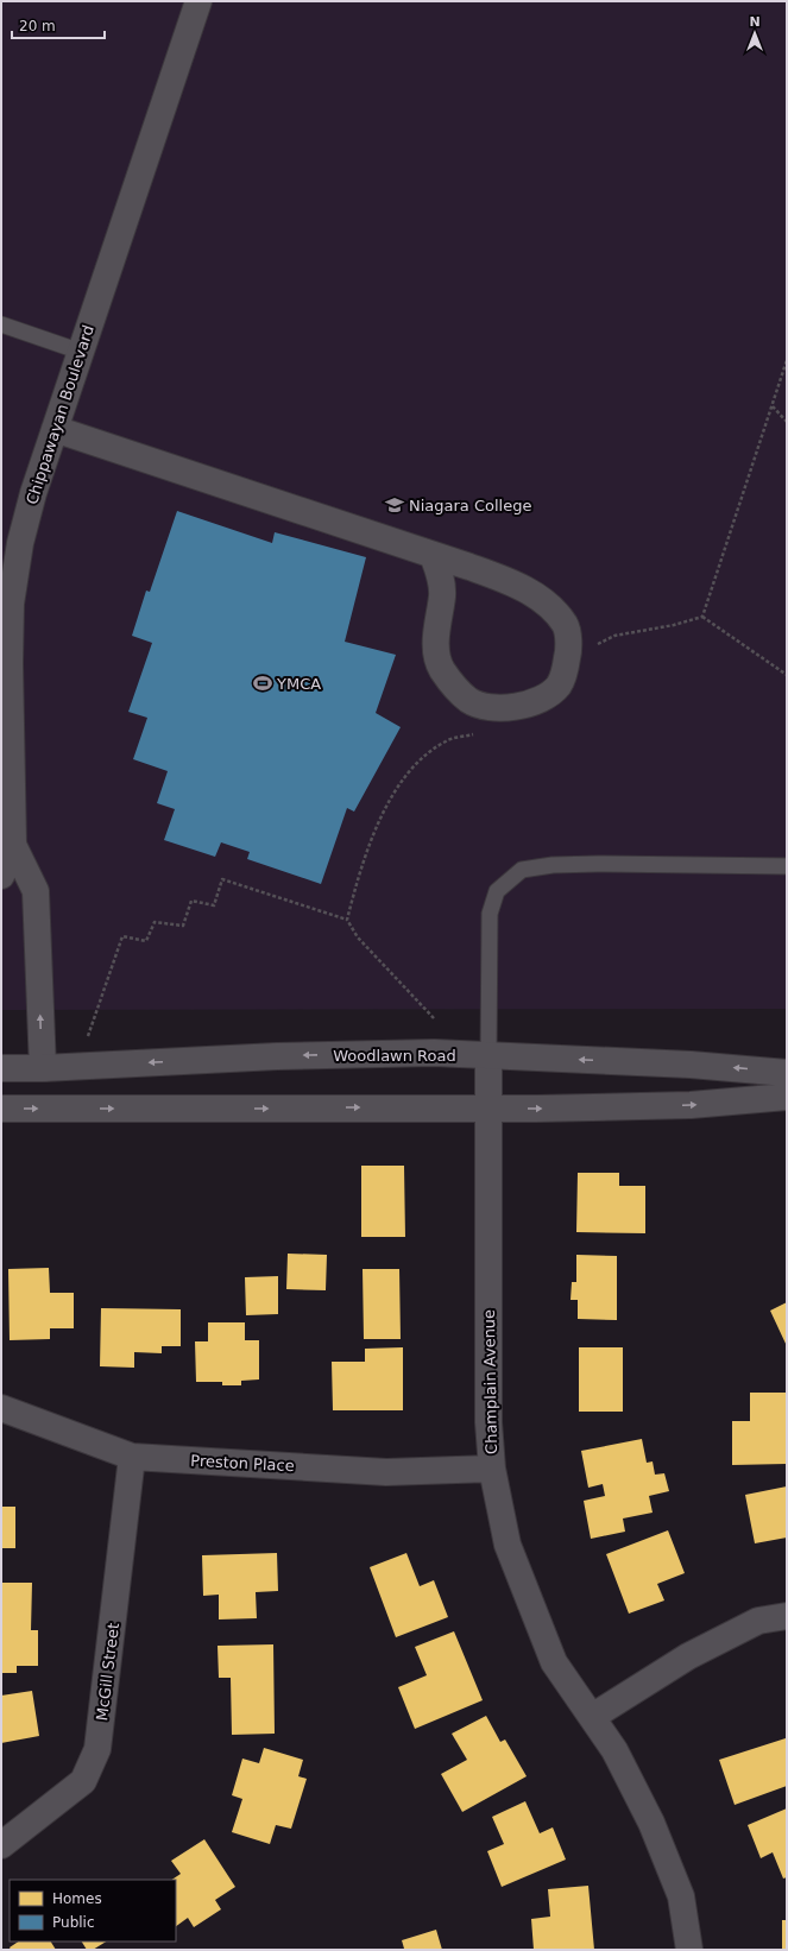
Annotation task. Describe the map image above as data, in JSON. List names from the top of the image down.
{
  "streets": {
    "street": [
      "Chippawayan Boulevard",
      "Woodlawn Road",
      "Champlain Avenue",
      "Preston Place",
      "McGill Street"
    ]
  },
  "crossings": [
    ["Chippawayan Boulevard", "Woodlawn Road"],
    ["Woodlawn Road", "Champlain Avenue"],
    ["Champlain Avenue", "Preston Place"],
    ["Preston Place", "McGill Street"]
  ],
  "places": {
    "school or university": ["Niagara College"],
    "sports": ["YMCA"]
  },
  "legend": ["Homes", "Public"],
  "scale_bar": "20 m",
  "north": "top"
}
